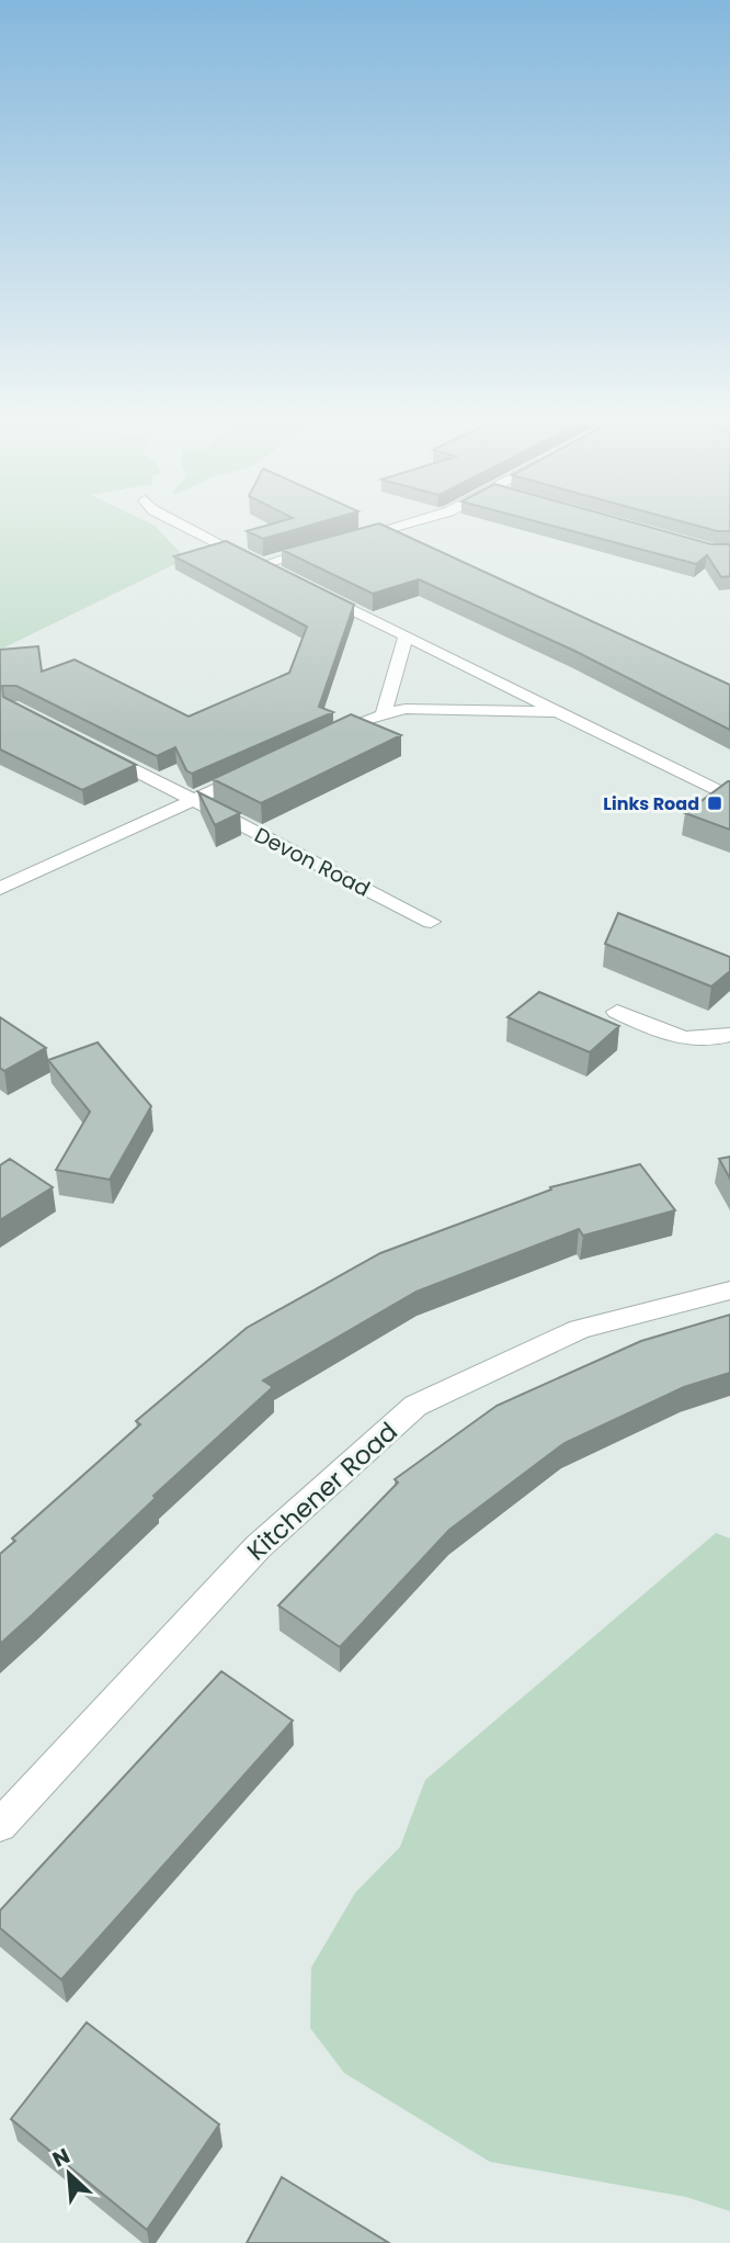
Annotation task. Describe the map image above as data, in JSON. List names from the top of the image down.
{
  "streets": {
    "street": ["Devon Road", "Kitchener Road"]
  },
  "places": {
    "transit": ["Links Road"]
  },
  "north": "top left"
}
